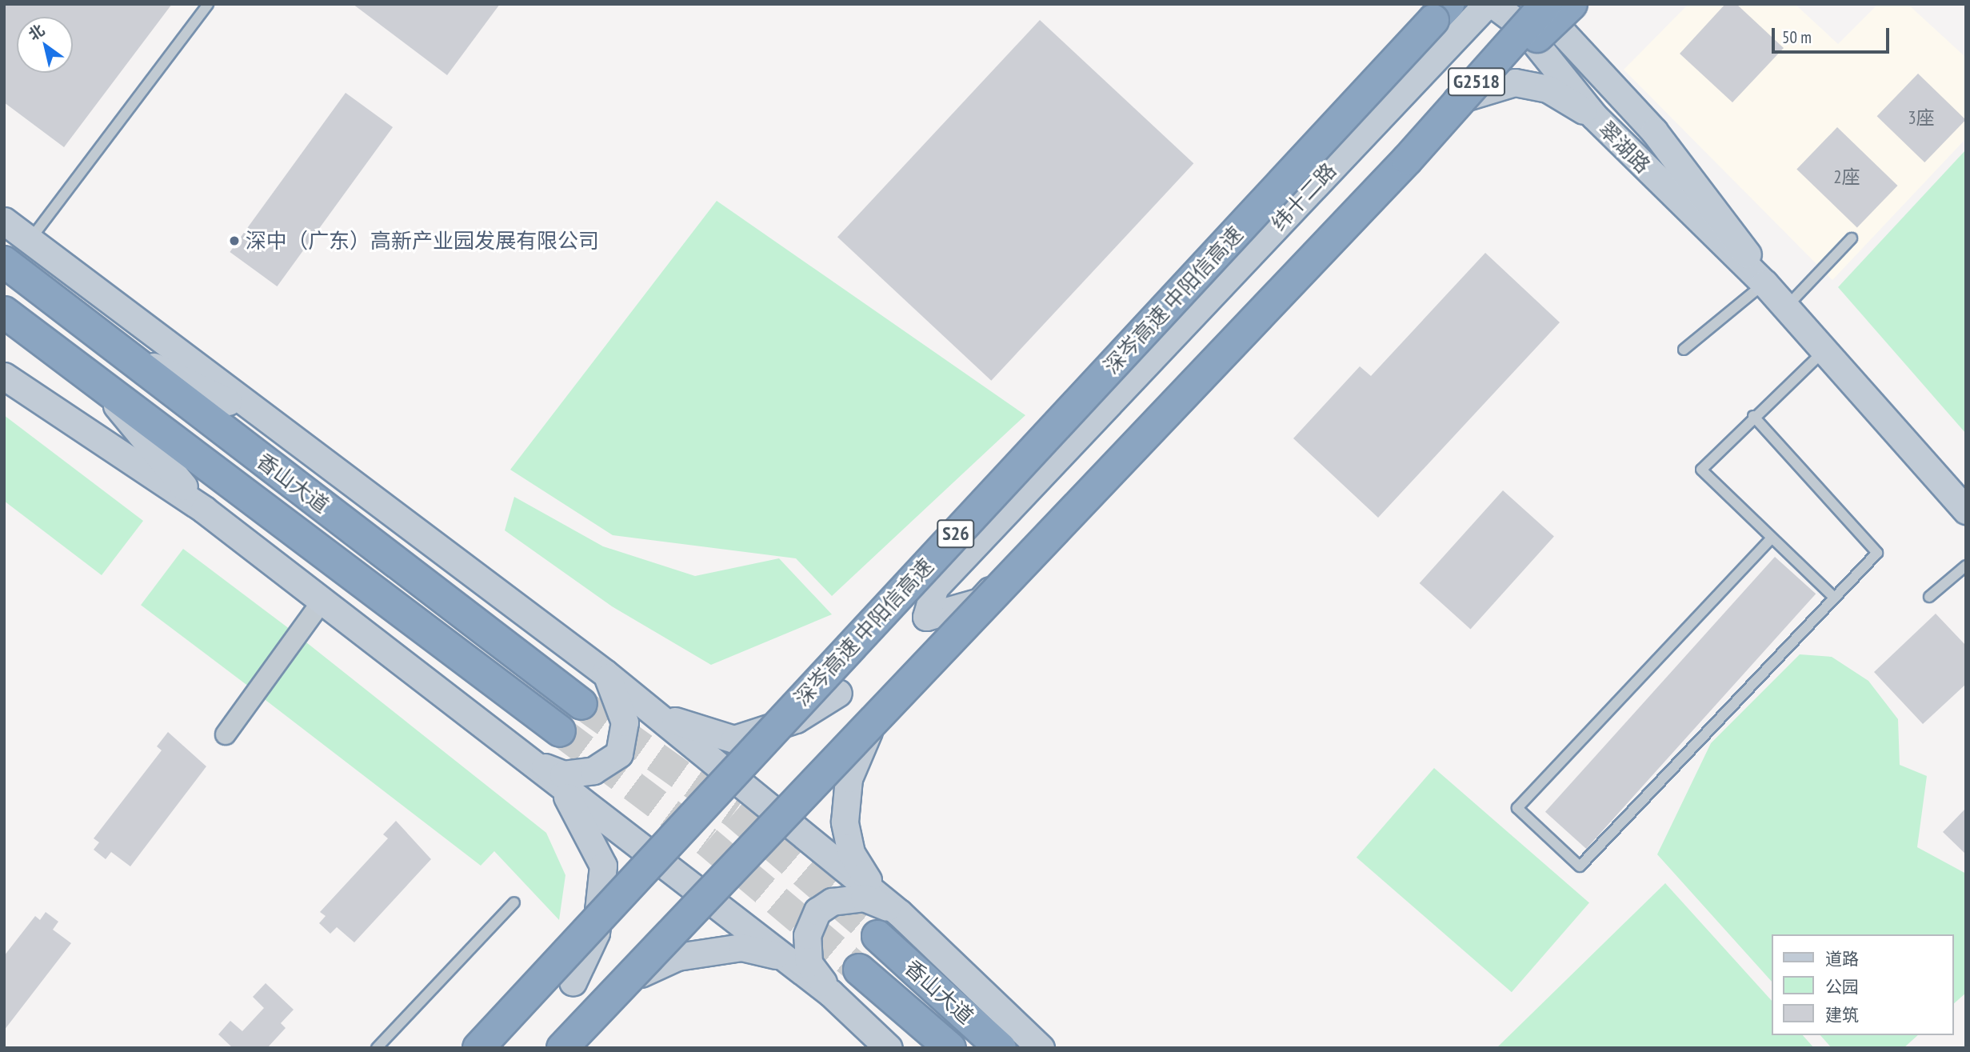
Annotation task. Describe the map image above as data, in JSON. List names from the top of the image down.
{
  "streets": {
    "highway": [
      "G2518",
      "深岑高速 中阳信高速",
      "香山大道",
      "S26"
    ],
    "main road": ["翠湖路", "纬十二路"]
  },
  "crossings": [
    ["G2518", "翠湖路"]
  ],
  "places": ["深中（广东）高新产业园发展有限公司"],
  "house_numbers": ["3座", "2座"],
  "legend": ["道路", "公园", "建筑"],
  "scale_bar": "50 m",
  "north": "top left"
}
